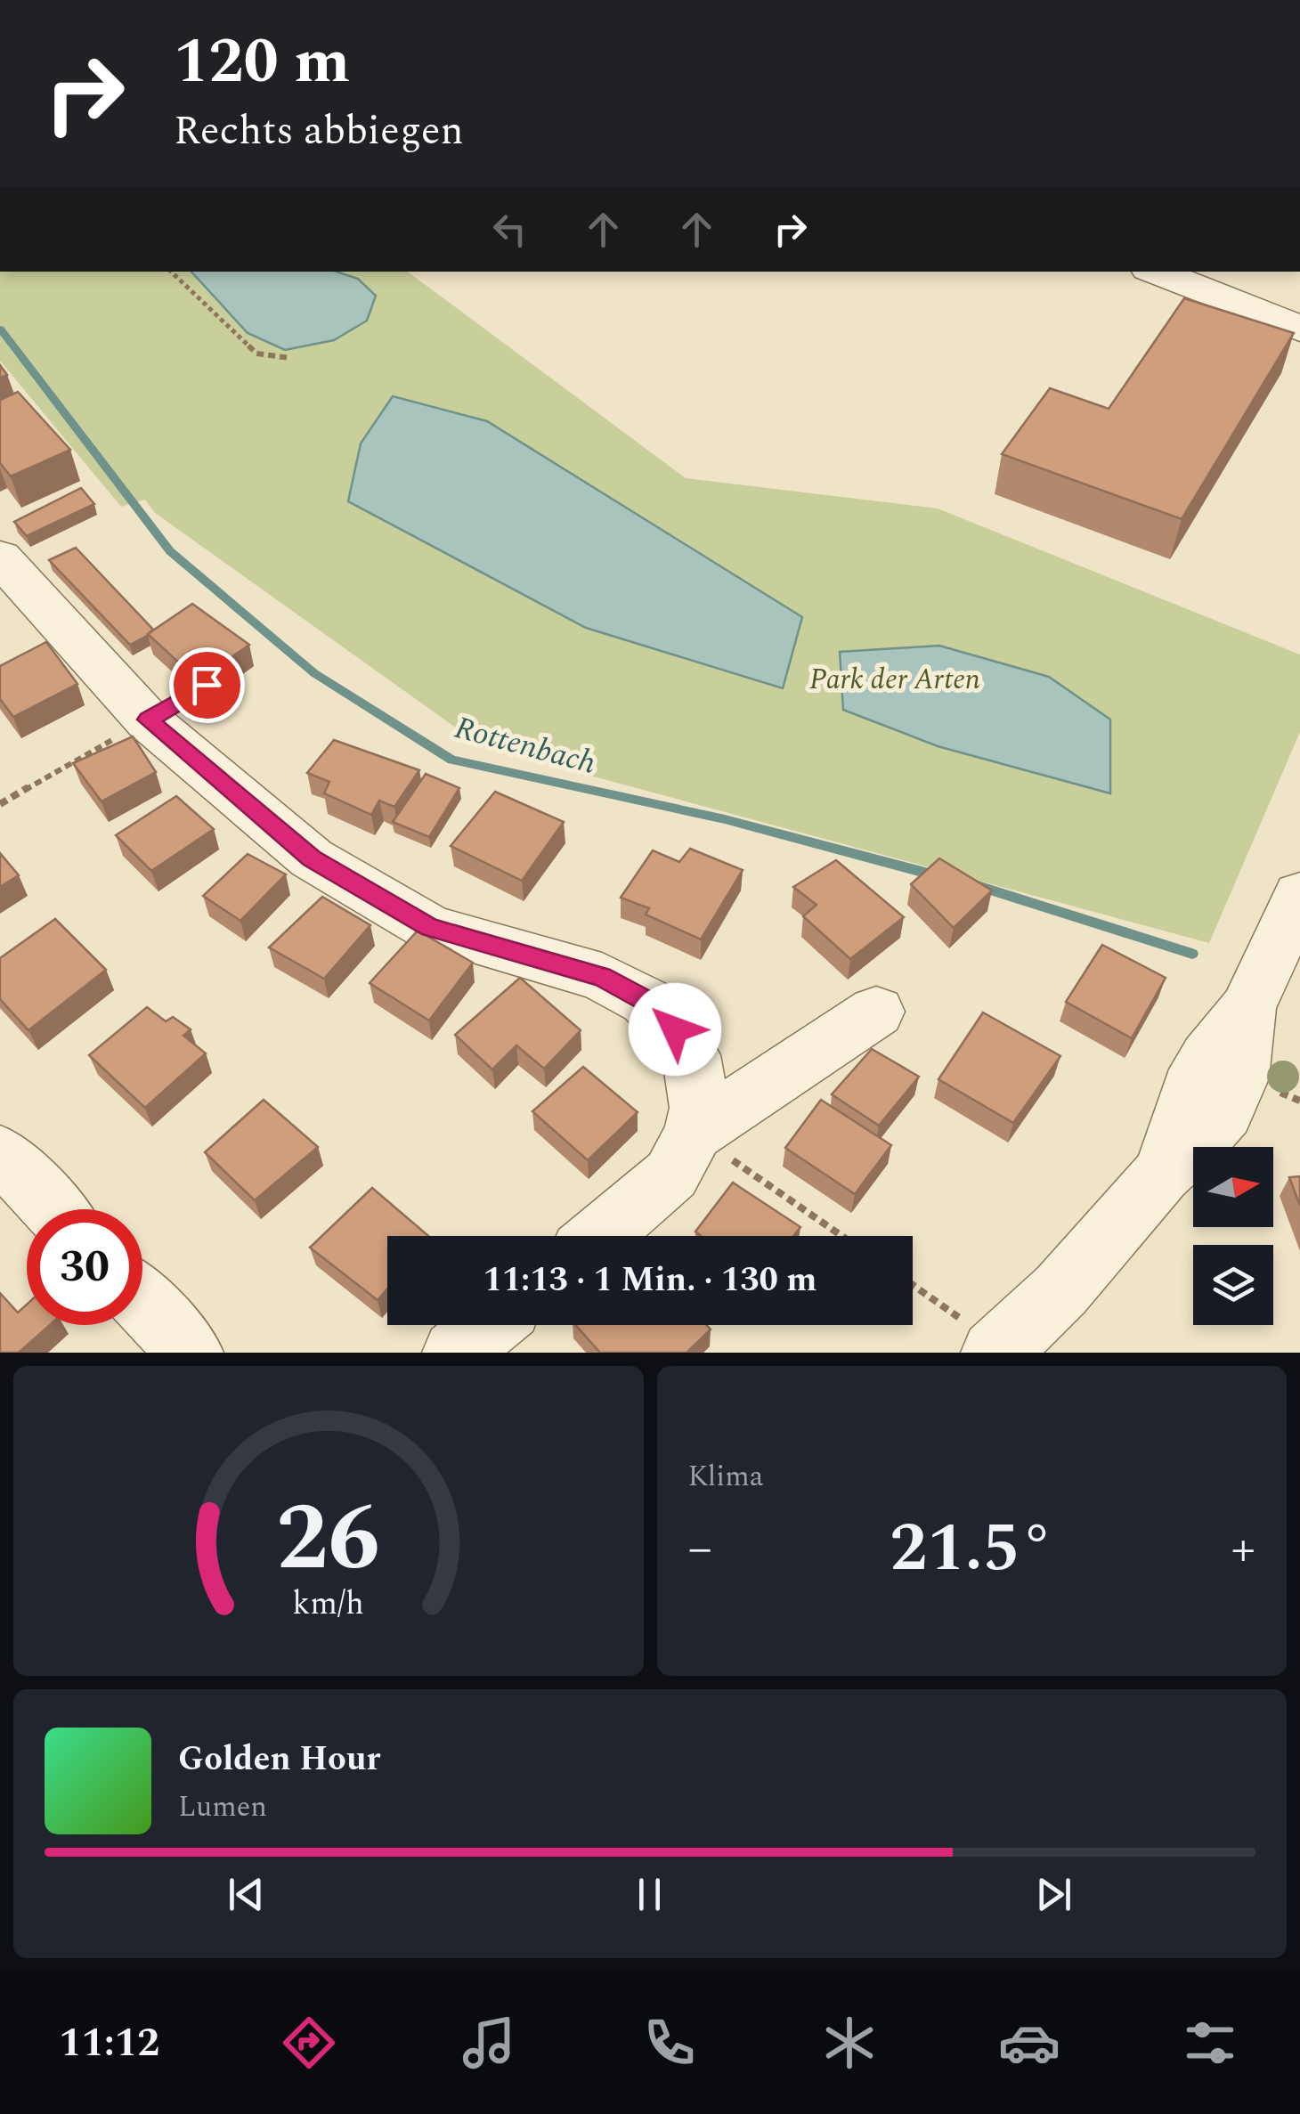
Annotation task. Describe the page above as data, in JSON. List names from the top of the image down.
{
  "water": ["Rottenbach"],
  "parks": ["Park der Arten"],
  "north": "right",
  "page": {
    "turn": ["120 m", "Rechts abbiegen"],
    "limit": "30",
    "trip": "11:13 · 1 Min. · 130 m",
    "tile": "Klima",
    "heat": ["−", "21.5°", "+"],
    "song": ["Golden Hour", "Lumen"],
    "tabs": "11:12",
    "gauge": ["26", "km/h"]
  }
}
